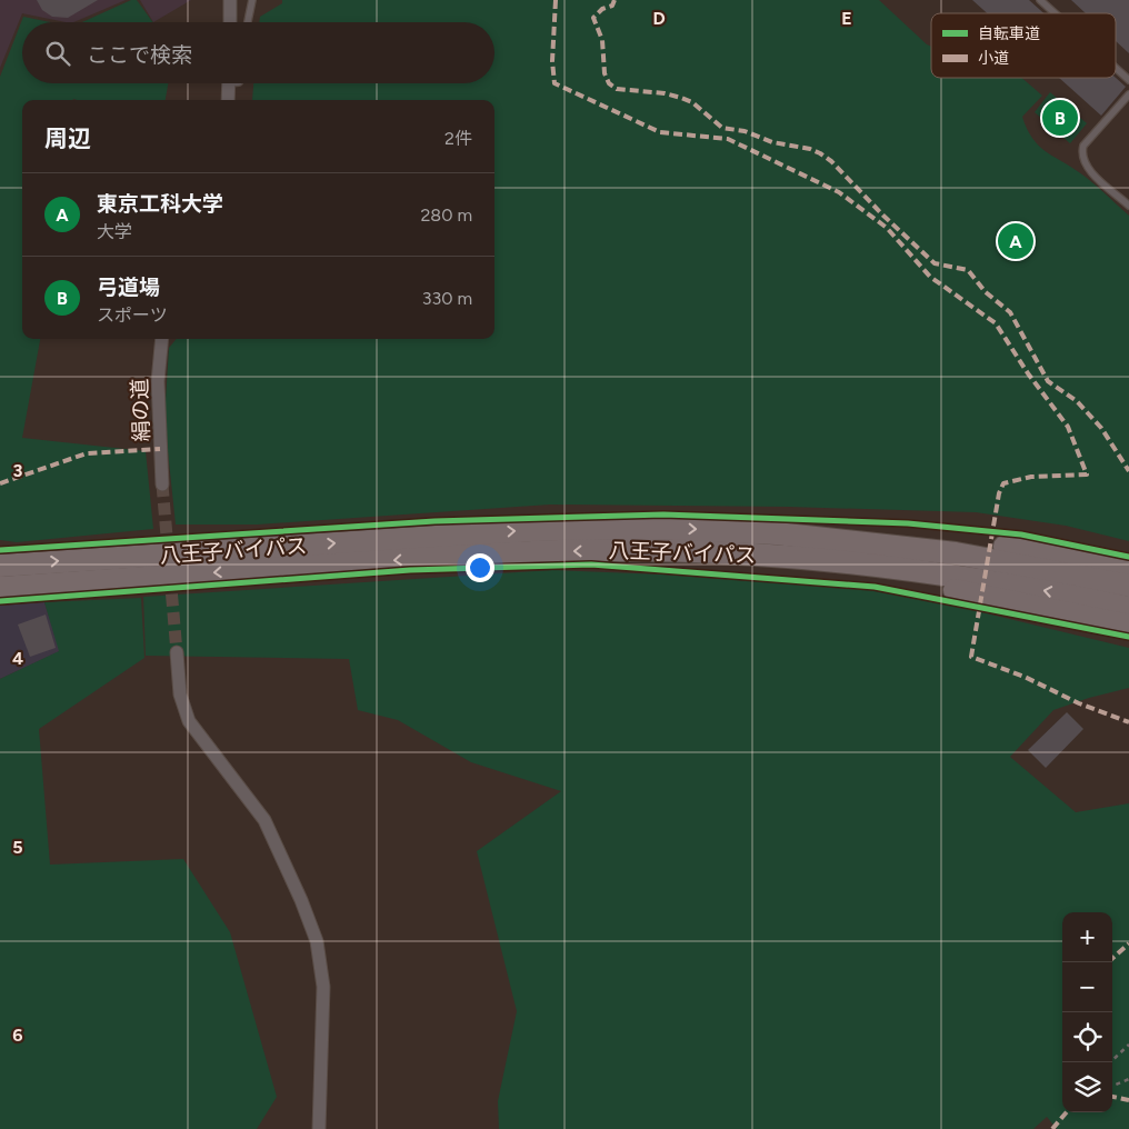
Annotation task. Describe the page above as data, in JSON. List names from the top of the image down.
{
  "streets": {
    "highway": ["八王子バイパス"],
    "street": ["絹の道"]
  },
  "legend": ["自転車道", "小道"],
  "page": {
    "search": "ここで検索",
    "pins": ["B", "A"],
    "heading": ["周辺", "2件"],
    "list": [
      {
        "mark": "A",
        "name": "東京工科大学",
        "note": "大学",
        "value": "280 m"
      },
      {
        "mark": "B",
        "name": "弓道場",
        "note": "スポーツ",
        "value": "330 m"
      }
    ],
    "map_buttons": ["+", "−"]
  },
  "grid": {
    "columns": ["D", "E"],
    "rows": [
      "3",
      "4",
      "5",
      "6"
    ]
  }
}
